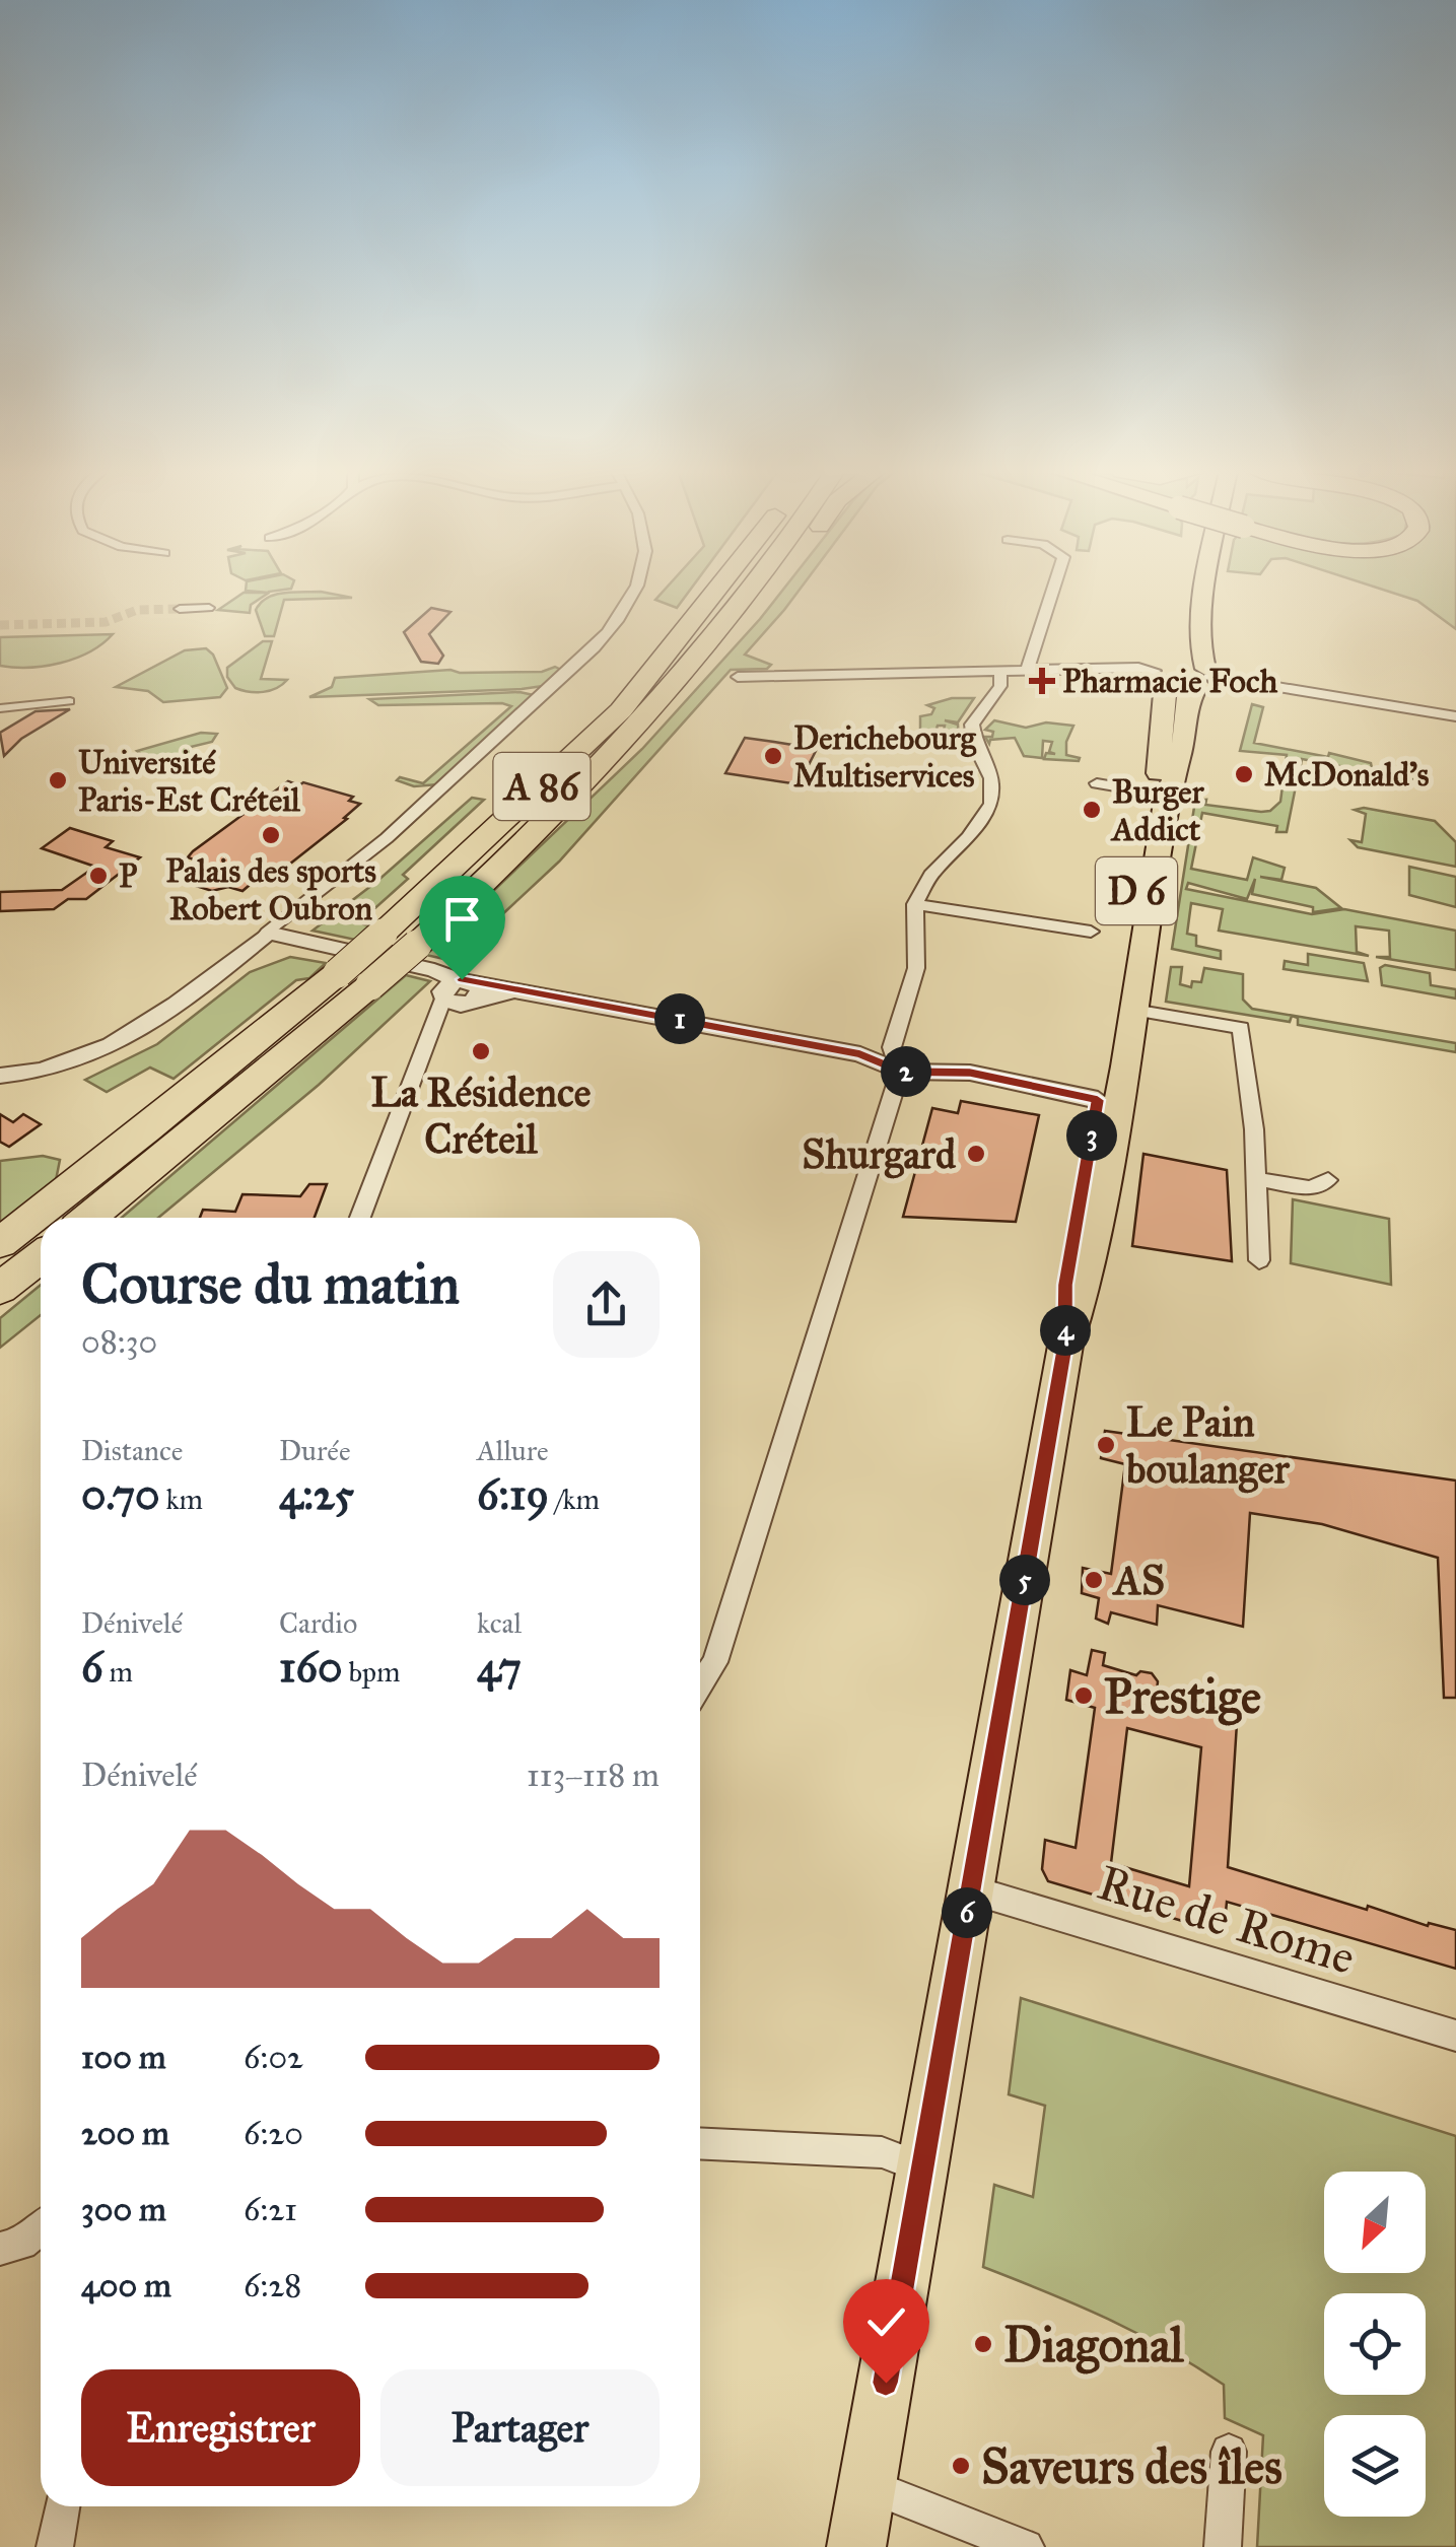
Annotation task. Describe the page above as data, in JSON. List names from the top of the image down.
{
  "streets": {
    "highway": ["A 86"],
    "main road": ["D 6"],
    "street": ["Rue de Rome"]
  },
  "crossings": [
    ["D 6", "Rue de Rome"]
  ],
  "places": {
    "health": ["Pharmacie Foch"],
    "other": [
      "Derichebourg Multiservices",
      "McDonald's",
      "Université Paris-Est Créteil",
      "Burger Addict",
      "Palais des sports Robert Oubron",
      "P",
      "La Résidence Créteil",
      "Shurgard",
      "Le Pain boulanger",
      "AS",
      "Prestige",
      "Diagonal",
      "Saveurs des îles"
    ]
  },
  "north": "bottom left",
  "page": {
    "pins": [
      "1",
      "2",
      "3",
      "4",
      "5",
      "6"
    ],
    "heading": ["Course du matin", "08:30"],
    "stats": [
      ["Distance", "0.70 km"],
      ["Durée", "4:25"],
      ["Allure", "6:19 /km"],
      ["Dénivelé", "6 m"],
      ["Cardio", "160 bpm"],
      ["kcal", "47"]
    ],
    "chart": ["Dénivelé", "113–118 m"],
    "list": [
      {
        "name": "100 m",
        "note": "6:02"
      },
      {
        "name": "200 m",
        "note": "6:20"
      },
      {
        "name": "300 m",
        "note": "6:21"
      },
      {
        "name": "400 m",
        "note": "6:28"
      }
    ],
    "buttons": ["Enregistrer", "Partager"]
  }
}
